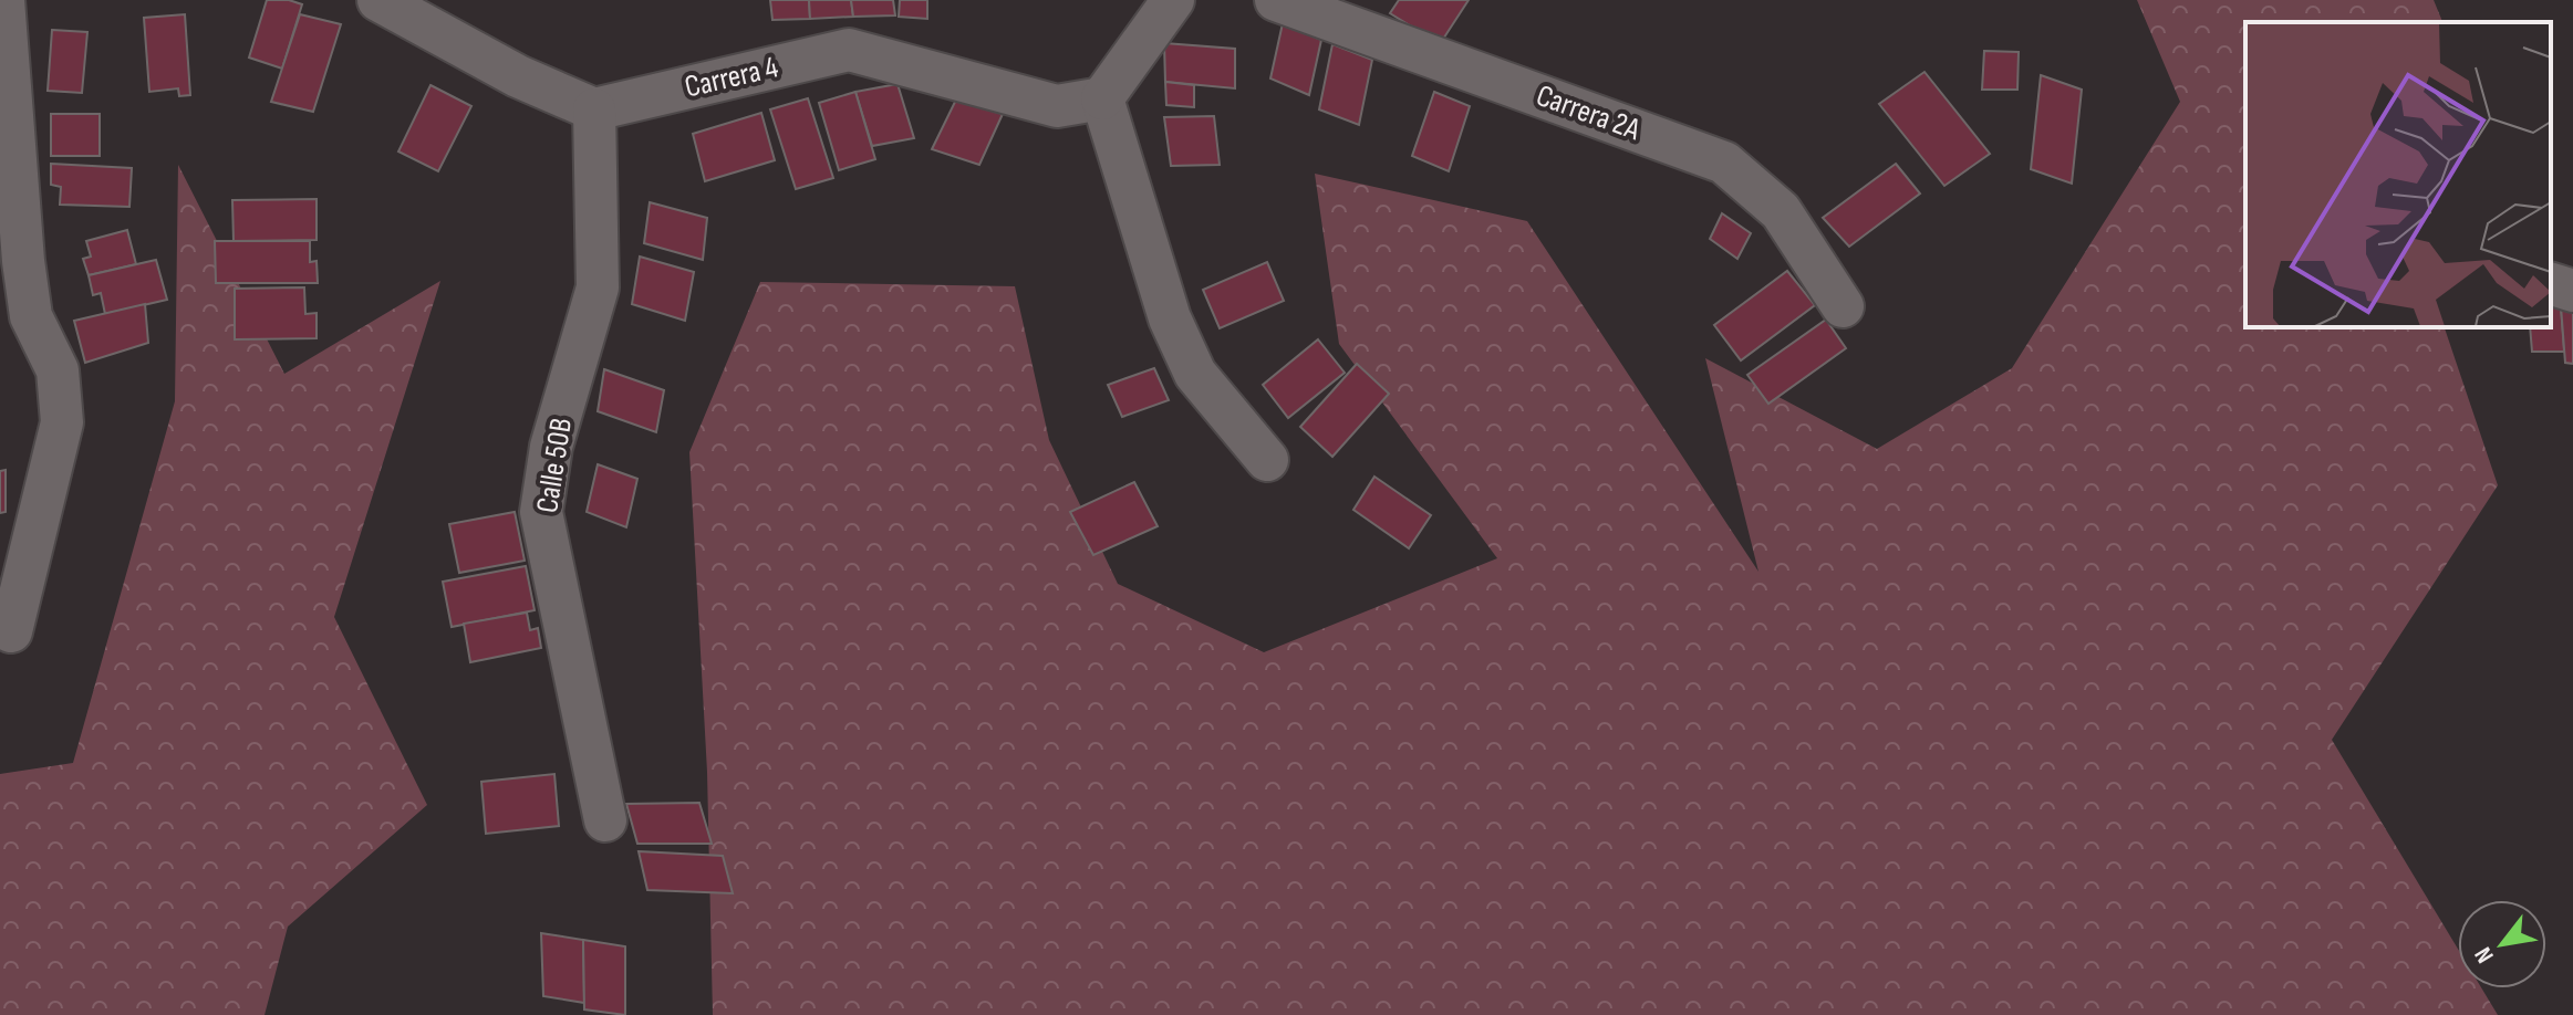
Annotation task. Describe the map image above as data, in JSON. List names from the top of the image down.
{
  "streets": {
    "street": ["Carrera 4", "Carrera 2A", "Calle 50B"]
  },
  "crossings": [
    ["Carrera 4", "Calle 50B"]
  ],
  "north": "bottom left"
}
